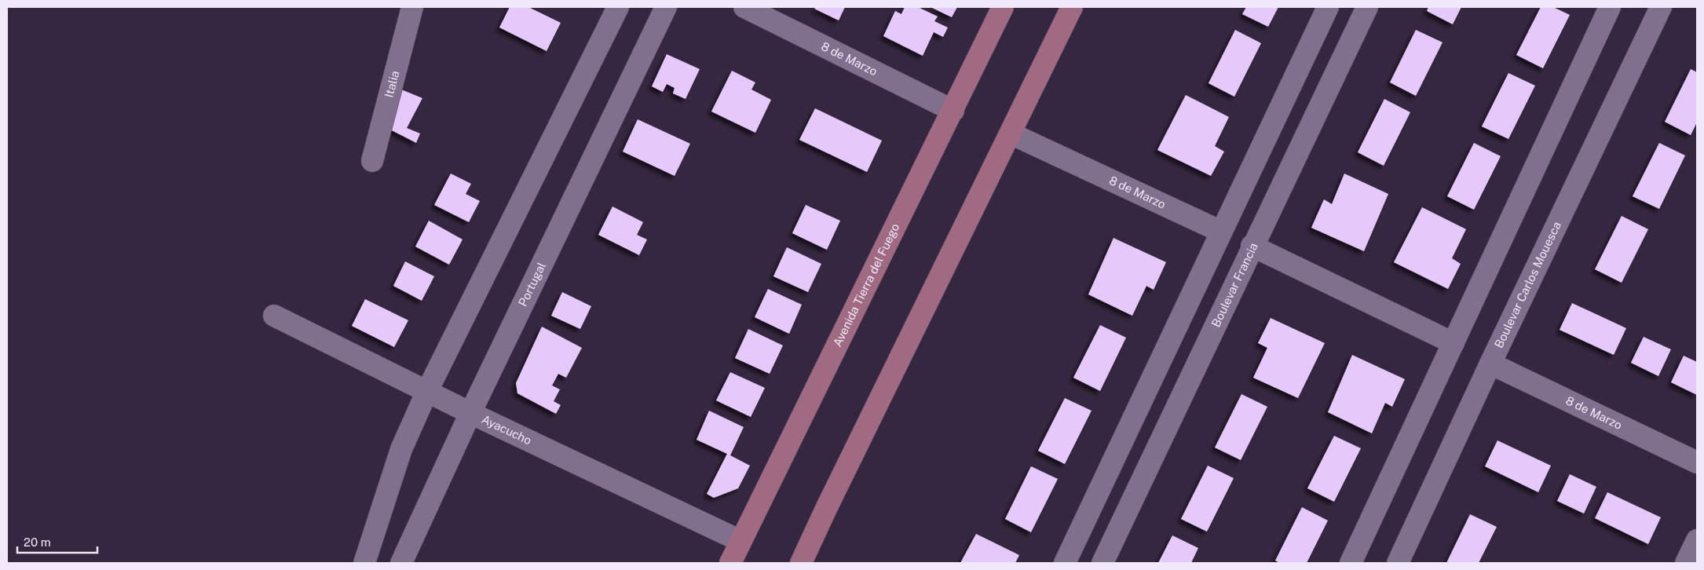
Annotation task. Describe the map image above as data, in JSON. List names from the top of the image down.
{
  "streets": {
    "street": [
      "8 de Marzo",
      "Italia",
      "Portugal",
      "Boulevar Francia",
      "Boulevar Carlos Mouesca",
      "Avenida Tierra del Fuego",
      "Ayacucho"
    ]
  },
  "crossings": [
    ["8 de Marzo", "Boulevar Carlos Mouesca"],
    ["8 de Marzo", "Avenida Tierra del Fuego"],
    ["Portugal", "Ayacucho"],
    ["Avenida Tierra del Fuego", "Ayacucho"]
  ],
  "scale_bar": "20 m"
}
